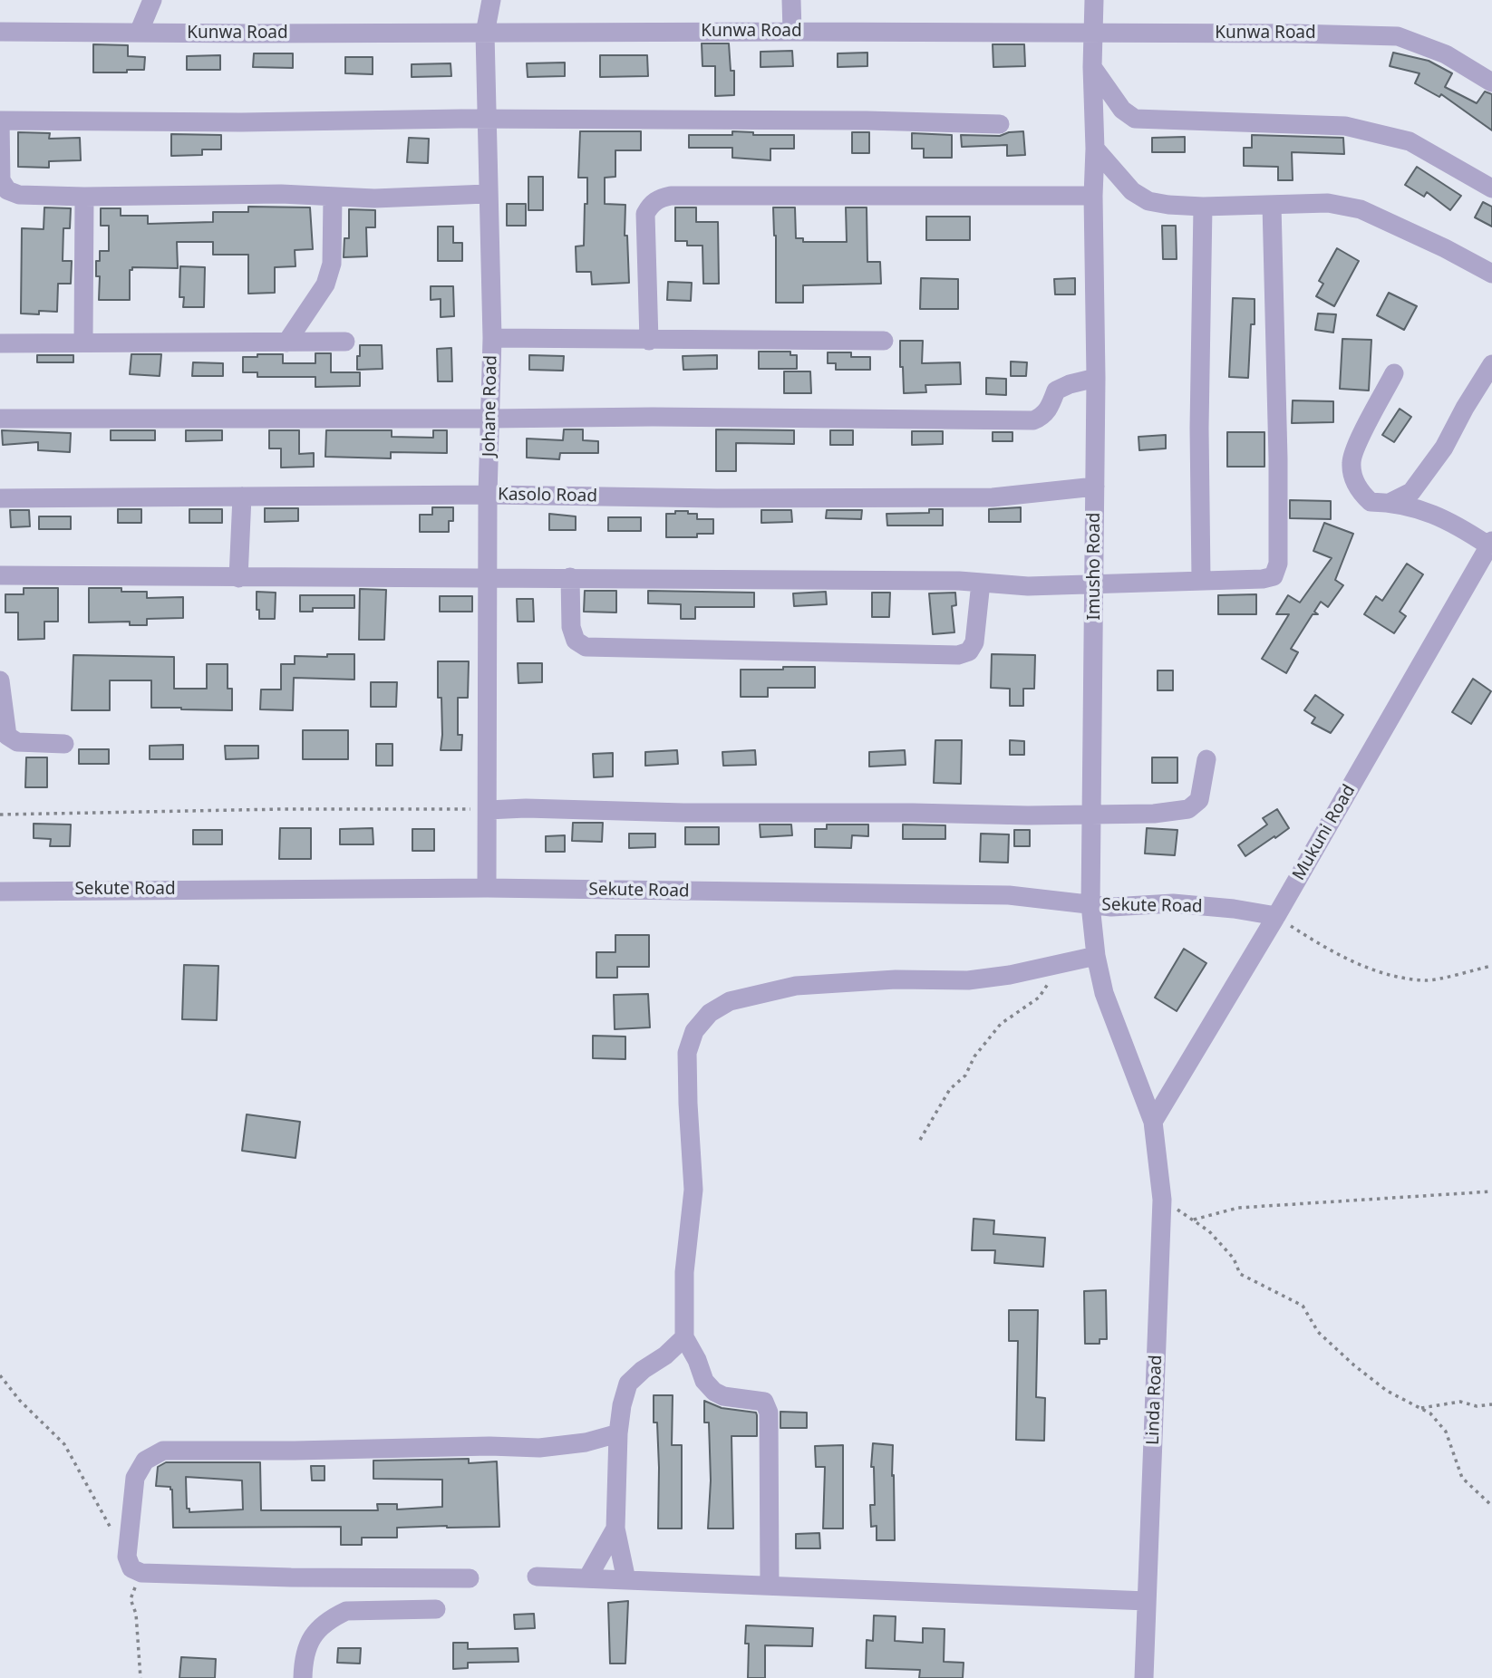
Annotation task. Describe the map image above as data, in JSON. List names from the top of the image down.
{
  "streets": {
    "street": [
      "Kunwa Road",
      "Johane Road",
      "Kasolo Road",
      "Imusho Road",
      "Mukuni Road",
      "Sekute Road",
      "Linda Road"
    ]
  },
  "crossings": [
    ["Kunwa Road", "Johane Road"],
    ["Kunwa Road", "Imusho Road"],
    ["Johane Road", "Kasolo Road"],
    ["Johane Road", "Sekute Road"],
    ["Kasolo Road", "Imusho Road"],
    ["Imusho Road", "Mukuni Road"],
    ["Imusho Road", "Sekute Road"],
    ["Imusho Road", "Linda Road"],
    ["Mukuni Road", "Sekute Road"],
    ["Mukuni Road", "Linda Road"]
  ]
}
